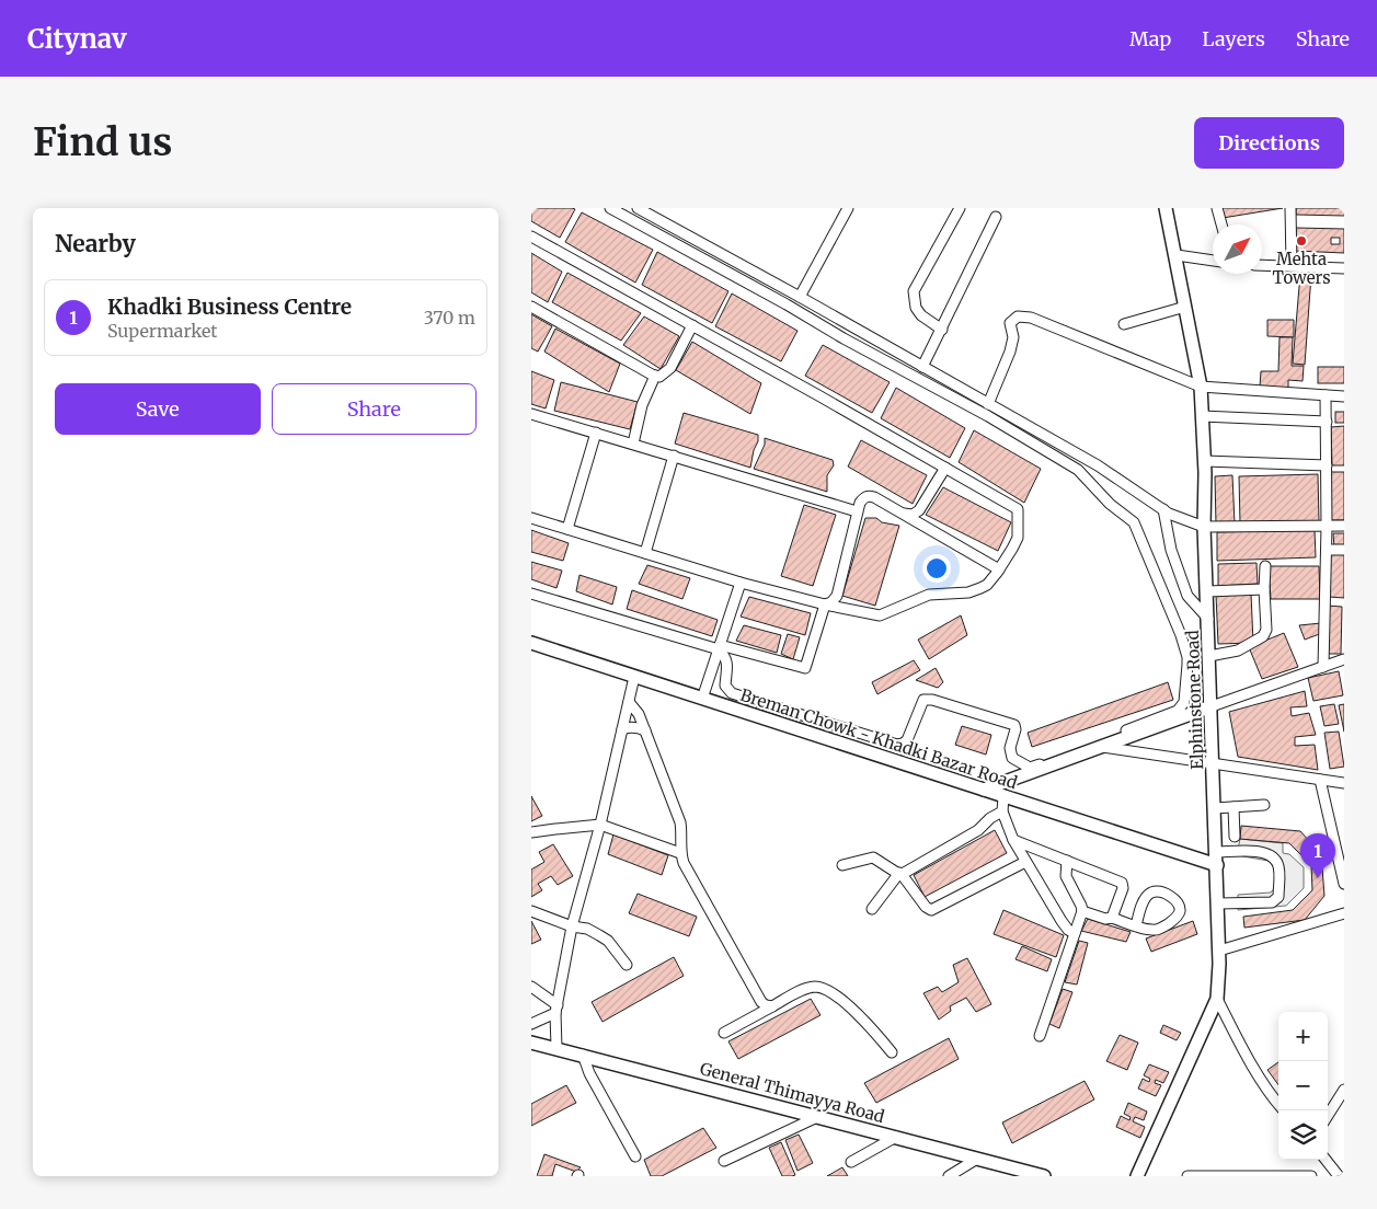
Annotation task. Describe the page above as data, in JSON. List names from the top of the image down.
{
  "streets": {
    "main road": ["Elphinstone Road", "Breman Chowk - Khadki Bazar Road", "General Thimayya Road"]
  },
  "crossings": [
    ["Elphinstone Road", "Breman Chowk - Khadki Bazar Road"]
  ],
  "places": ["Mehta Towers"],
  "north": "top right",
  "page": {
    "header": "Citynav",
    "nav": ["Map", "Layers", "Share"],
    "buttons": [
      "Directions",
      ["Save", "Share"]
    ],
    "title": "Find us",
    "heading": "Nearby",
    "list": [
      {
        "mark": "1",
        "name": "Khadki Business Centre",
        "note": "Supermarket",
        "value": "370 m"
      }
    ],
    "pins": "1",
    "map_buttons": ["+", "−"]
  }
}
